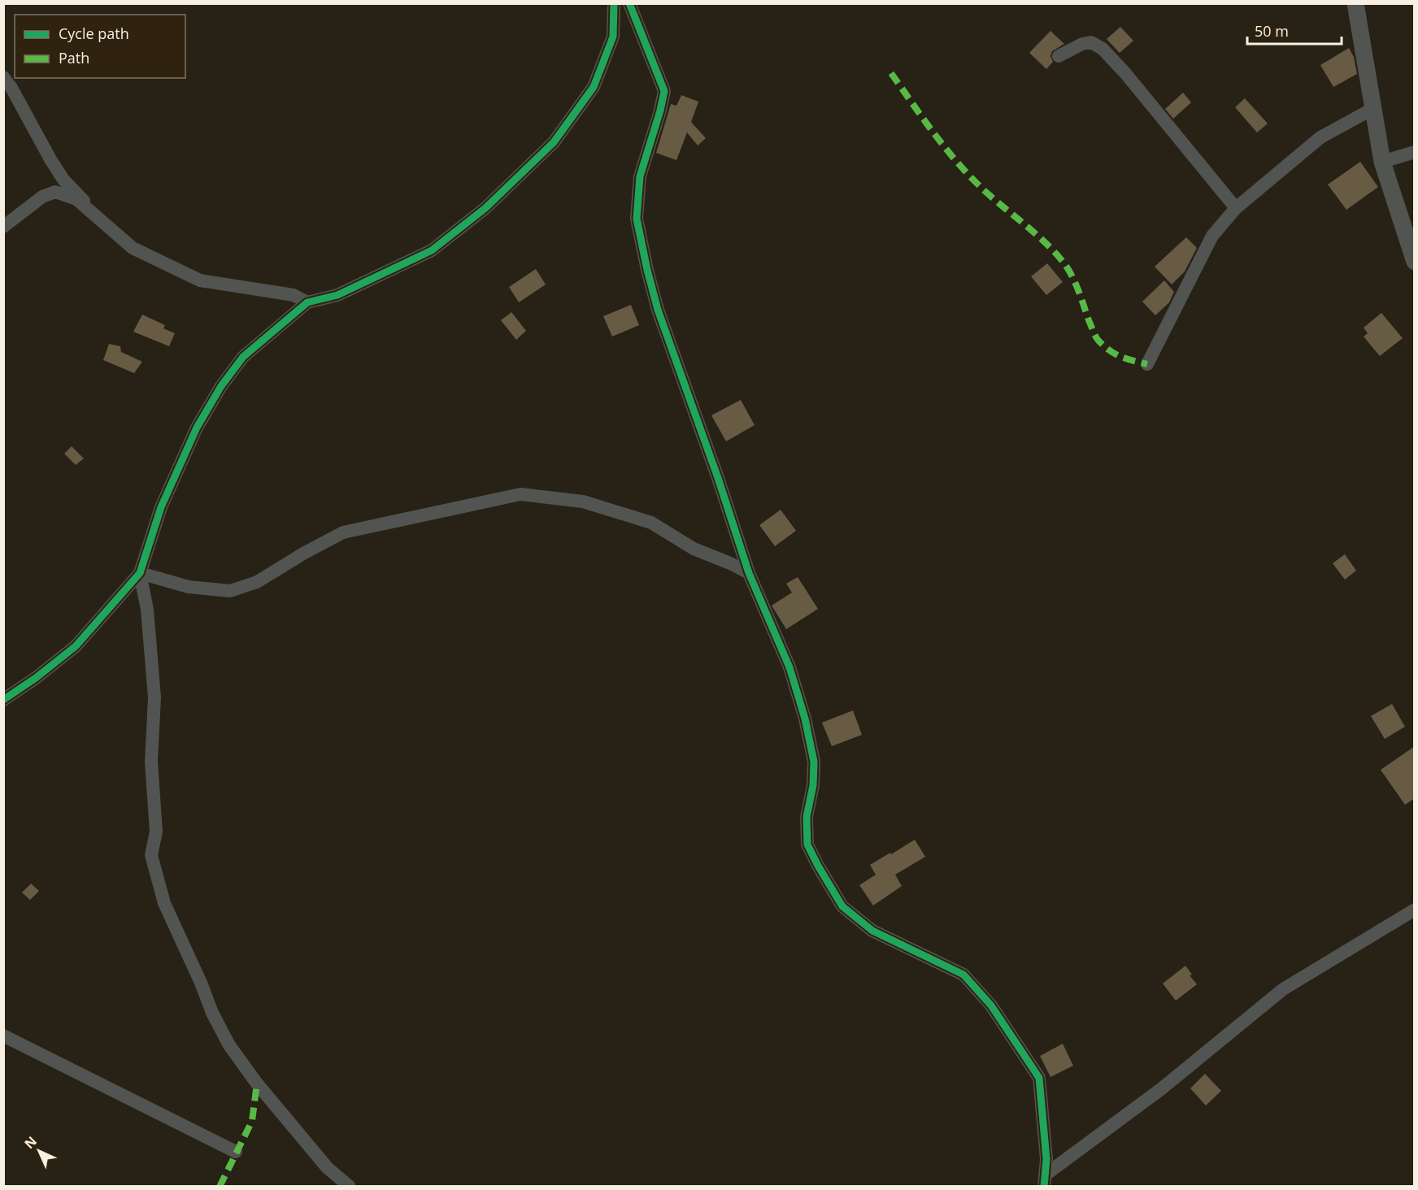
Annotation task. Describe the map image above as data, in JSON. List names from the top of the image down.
{
  "legend": ["Cycle path", "Path"],
  "scale_bar": "50 m",
  "north": "top left"
}
